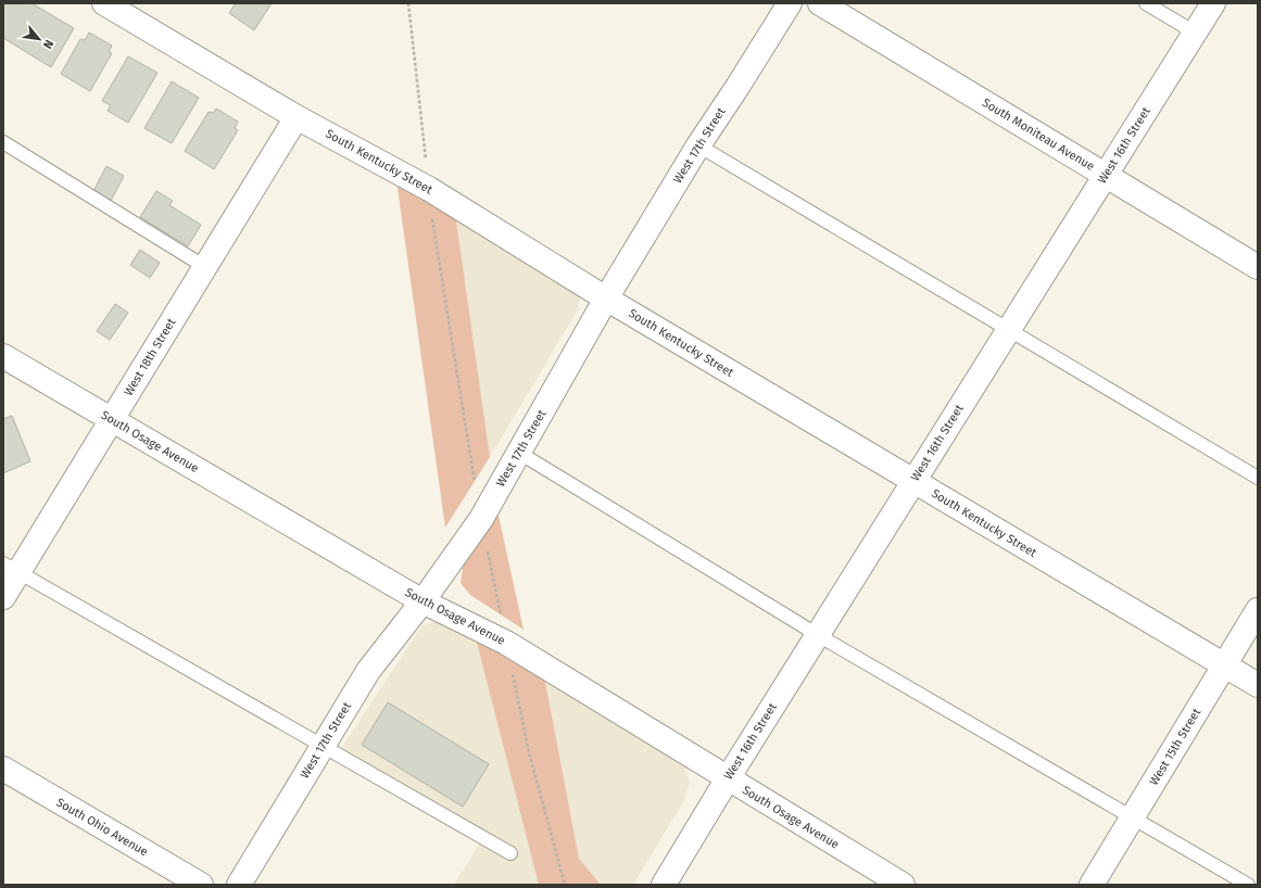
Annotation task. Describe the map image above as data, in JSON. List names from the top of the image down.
{
  "streets": {
    "street": [
      "South Moniteau Avenue",
      "West 17th Street",
      "West 16th Street",
      "South Kentucky Street",
      "West 18th Street",
      "South Osage Avenue",
      "West 15th Street",
      "South Ohio Avenue"
    ]
  },
  "crossings": [
    ["South Moniteau Avenue", "West 16th Street"],
    ["West 17th Street", "South Kentucky Street"],
    ["West 17th Street", "South Osage Avenue"],
    ["West 16th Street", "South Kentucky Street"],
    ["West 16th Street", "South Osage Avenue"],
    ["South Kentucky Street", "West 18th Street"],
    ["South Kentucky Street", "West 15th Street"],
    ["West 18th Street", "South Osage Avenue"]
  ],
  "north": "bottom right"
}
